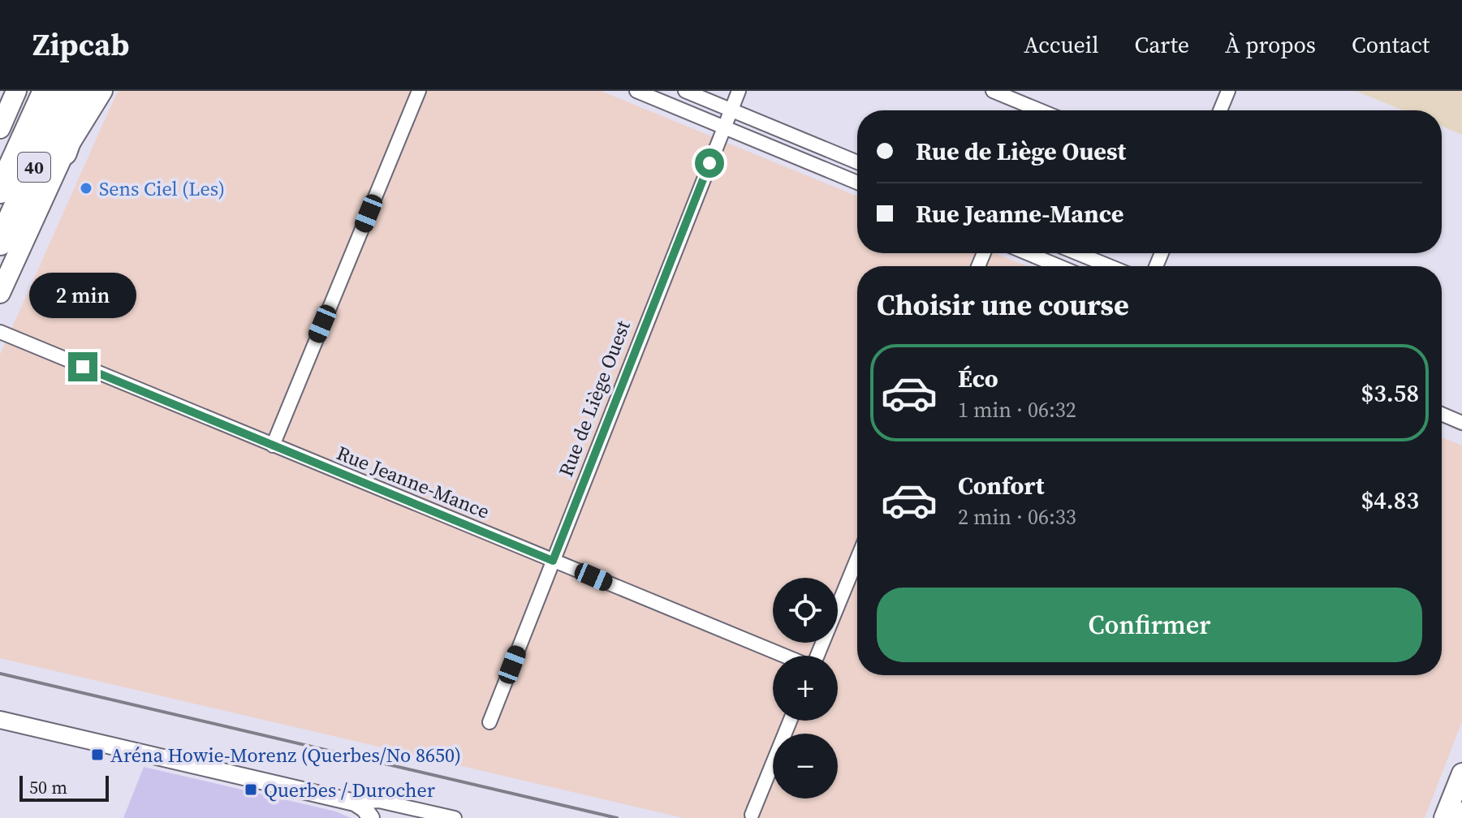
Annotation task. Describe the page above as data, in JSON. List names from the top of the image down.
{
  "streets": {
    "highway": ["40"],
    "street": ["Rue de Liège Ouest", "Rue Jeanne-Mance"]
  },
  "crossings": [
    ["Rue de Liège Ouest", "Rue Jeanne-Mance"]
  ],
  "places": {
    "other": ["Sens Ciel (Les)"],
    "transit": ["Aréna Howie-Morenz (Querbes/No 8650)", "Querbes / Durocher"]
  },
  "scale_bar": "50 m",
  "page": {
    "header": "Zipcab",
    "nav": [
      "Accueil",
      "Carte",
      "À propos",
      "Contact"
    ],
    "banner": ["Rue de Liège Ouest", "Rue Jeanne-Mance"],
    "heading": "Choisir une course",
    "bubble": "2 min",
    "list": [
      {
        "name": "Éco",
        "note": "1 min · 06:32",
        "value": "$3.58"
      },
      {
        "name": "Confort",
        "note": "2 min · 06:33",
        "value": "$4.83"
      }
    ],
    "buttons": "Confirmer",
    "map_buttons": ["+", "−"],
    "scale": "50 m"
  }
}
